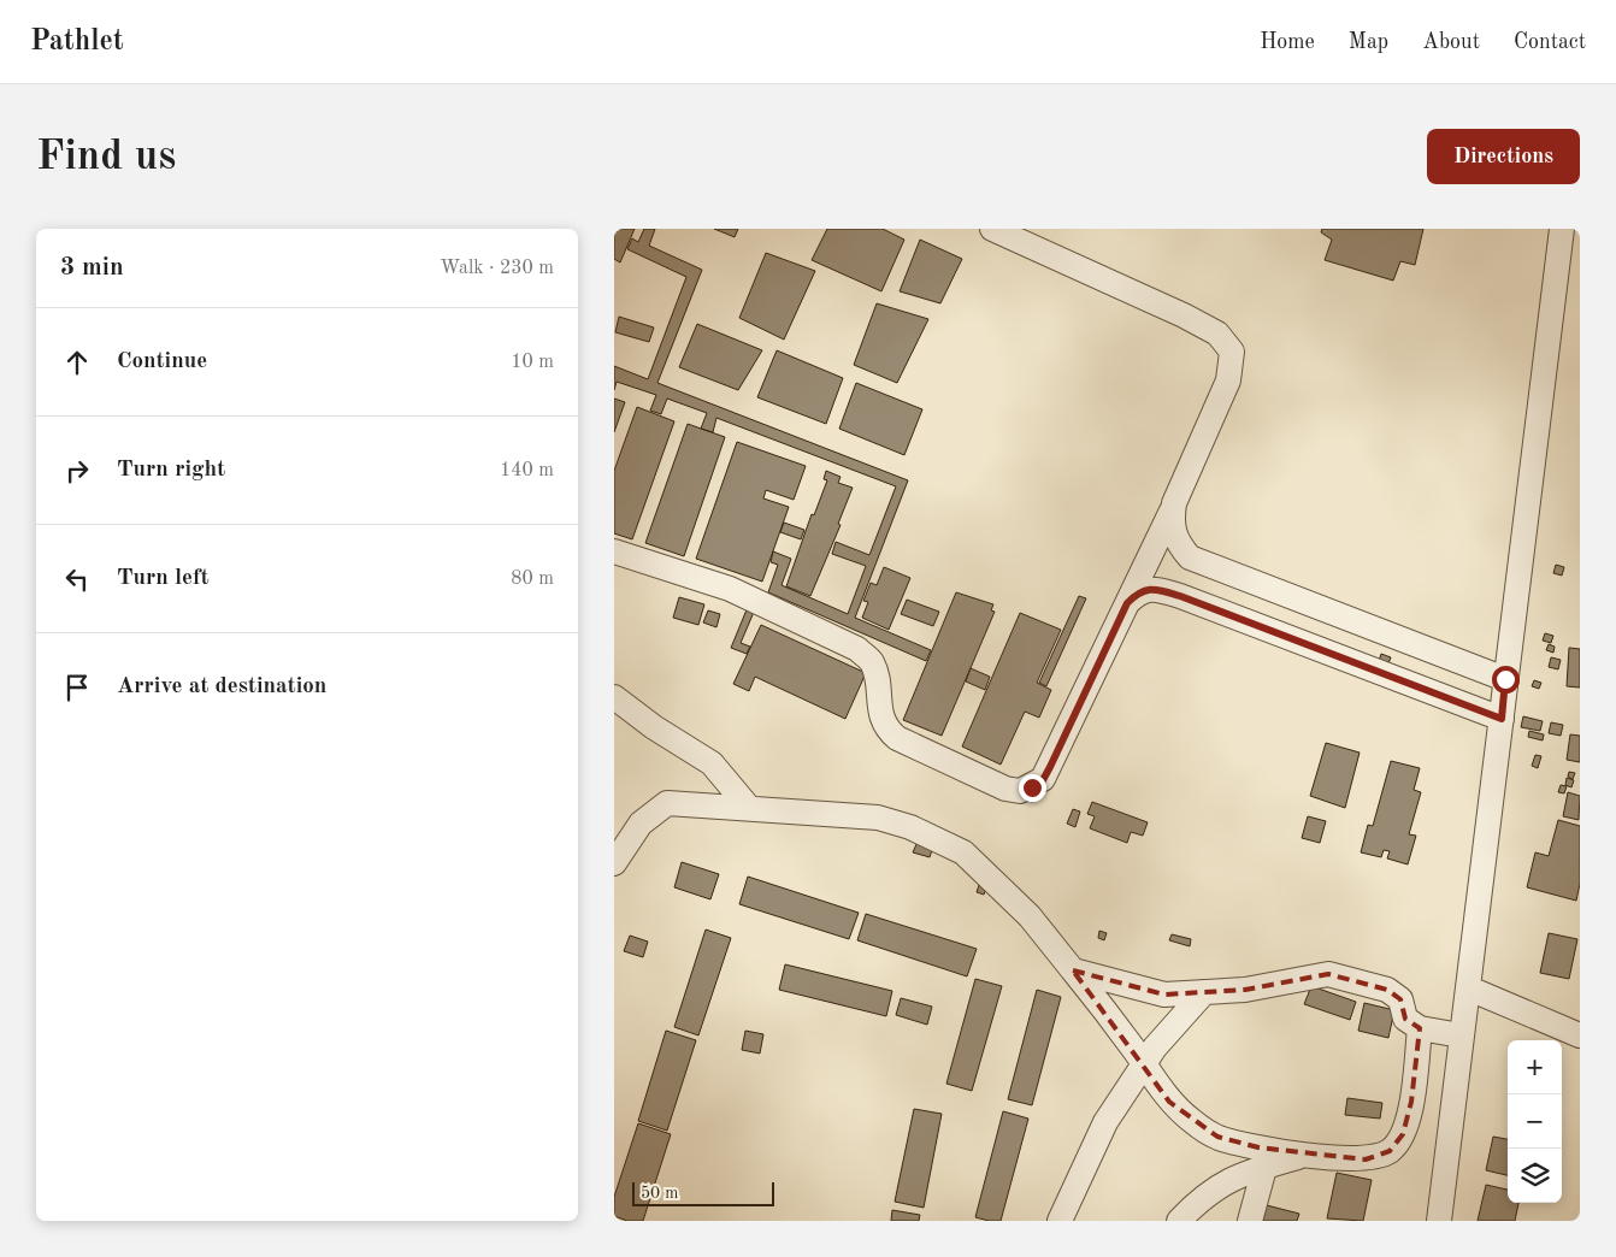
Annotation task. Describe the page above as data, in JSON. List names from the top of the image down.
{
  "scale_bar": "50 m",
  "page": {
    "header": "Pathlet",
    "nav": [
      "Home",
      "Map",
      "About",
      "Contact"
    ],
    "buttons": "Directions",
    "title": "Find us",
    "heading": ["3 min", "Walk · 230 m"],
    "list": [
      ["Continue", "10 m"],
      ["Turn right", "140 m"],
      ["Turn left", "80 m"],
      "Arrive at destination"
    ],
    "map_buttons": ["+", "−"],
    "scale": "50 m"
  }
}
